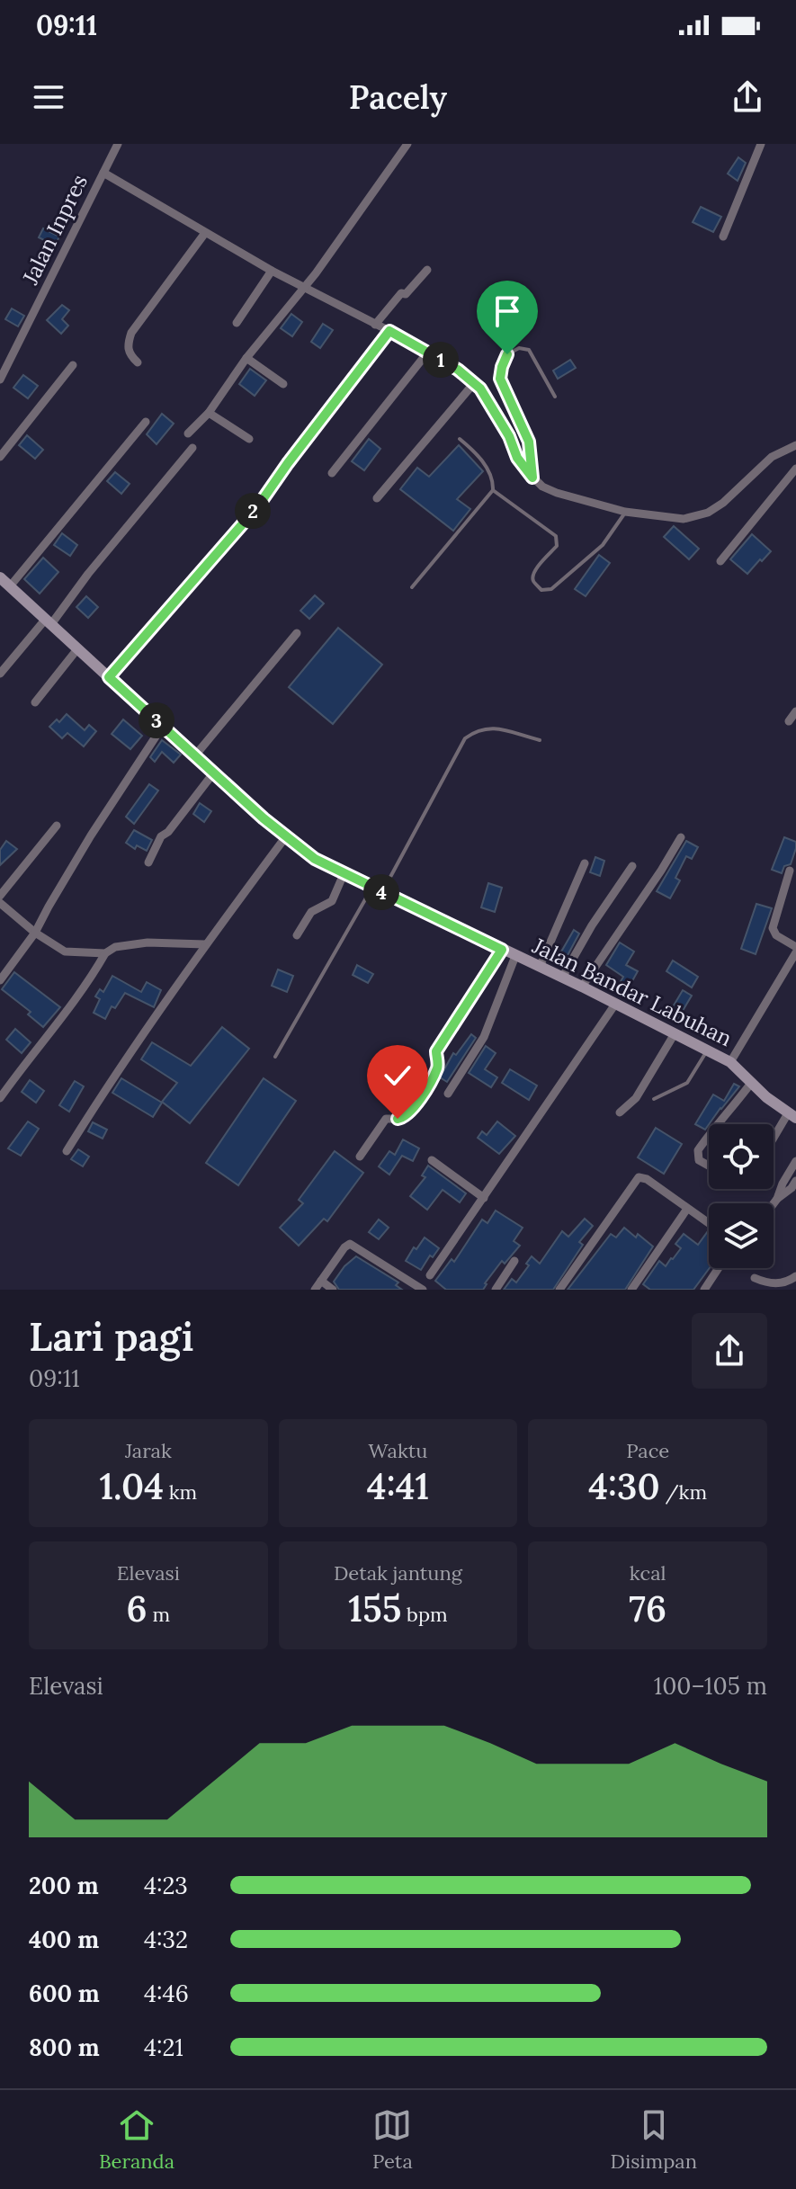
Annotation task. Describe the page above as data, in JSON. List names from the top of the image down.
{
  "streets": {
    "main road": ["Jalan Bandar Labuhan"],
    "street": ["Jalan Inpres"]
  },
  "page": {
    "status": "09:11",
    "header": "Pacely",
    "pins": [
      "1",
      "2",
      "3",
      "4"
    ],
    "heading": ["Lari pagi", "09:11"],
    "stats": [
      ["Jarak", "1.04 km"],
      ["Waktu", "4:41"],
      ["Pace", "4:30 /km"],
      ["Elevasi", "6 m"],
      ["Detak jantung", "155 bpm"],
      ["kcal", "76"]
    ],
    "chart": ["Elevasi", "100–105 m"],
    "list": [
      {
        "name": "200 m",
        "note": "4:23"
      },
      {
        "name": "400 m",
        "note": "4:32"
      },
      {
        "name": "600 m",
        "note": "4:46"
      },
      {
        "name": "800 m",
        "note": "4:21"
      }
    ],
    "tabs": ["Beranda", "Peta", "Disimpan"]
  }
}
